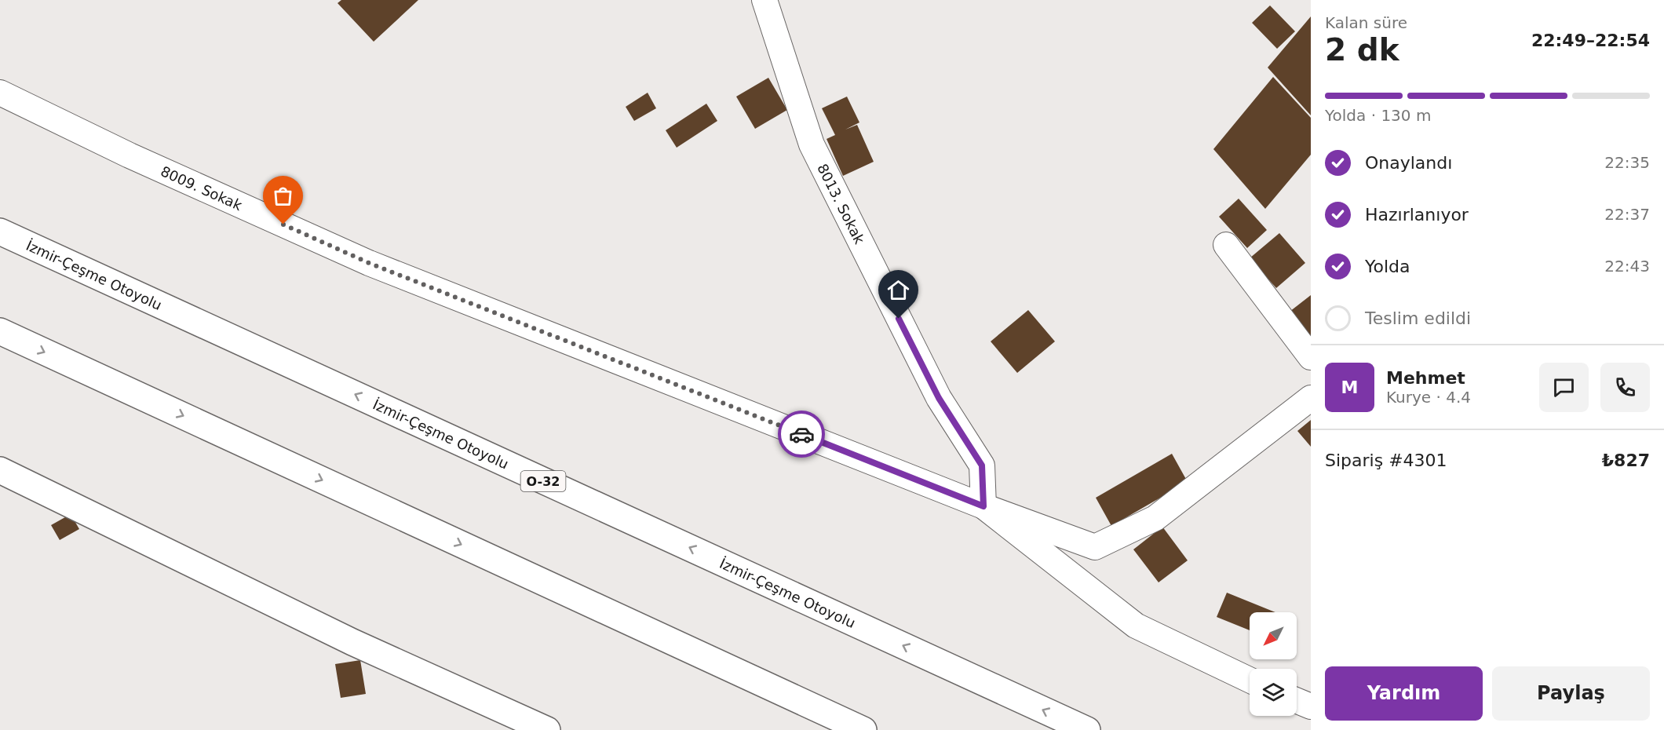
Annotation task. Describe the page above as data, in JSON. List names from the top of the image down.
{
  "streets": {
    "main road": ["İzmir-Çeşme Otoyolu", "O-32"],
    "street": ["8009. Sokak", "8013. Sokak"]
  },
  "crossings": [
    ["8009. Sokak", "8013. Sokak"]
  ],
  "north": "bottom left",
  "page": {
    "heading": ["2 dk", "Kalan süre", "22:49–22:54"],
    "panel": [
      "Mehmet",
      "Kurye · 4.4",
      "Sipariş #4301",
      "₺827"
    ],
    "bar": "Yolda · 130 m",
    "list": [
      ["Onaylandı", "22:35"],
      ["Hazırlanıyor", "22:37"],
      ["Yolda", "22:43"],
      "Teslim edildi"
    ],
    "round": "M",
    "buttons": ["Yardım", "Paylaş"]
  }
}
